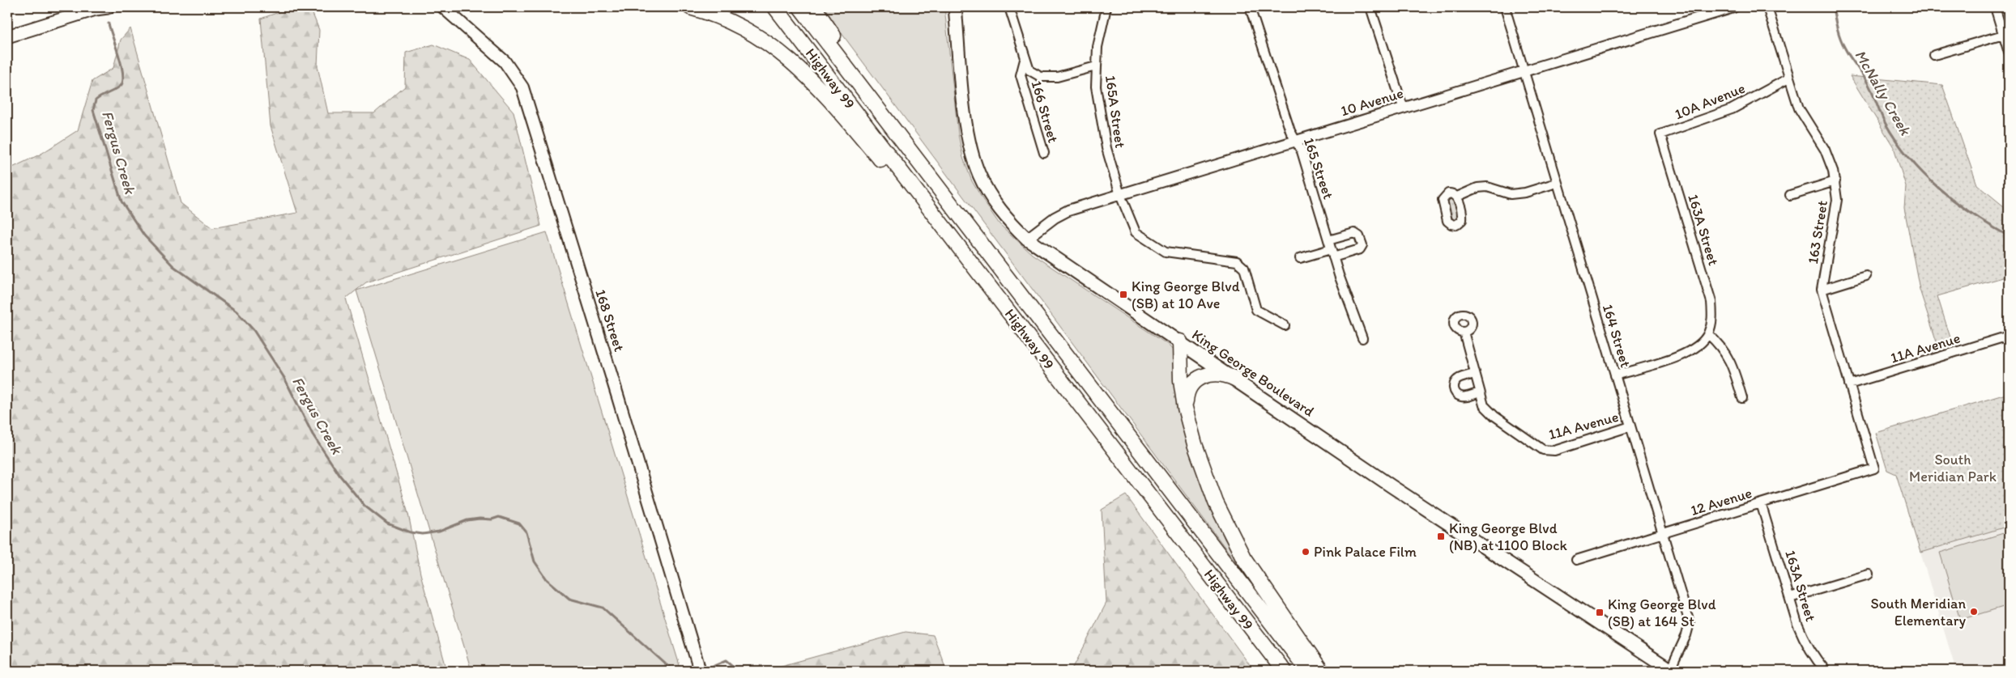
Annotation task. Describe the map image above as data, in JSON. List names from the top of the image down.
{
  "streets": {
    "highway": ["Highway 99"],
    "main road": ["168 Street", "King George Boulevard"],
    "street": [
      "10A Avenue",
      "10 Avenue",
      "166 Street",
      "165A Street",
      "165 Street",
      "163A Street",
      "163 Street",
      "164 Street",
      "11A Avenue",
      "12 Avenue"
    ]
  },
  "crossings": [
    ["10A Avenue", "163A Street"],
    ["10A Avenue", "163 Street"],
    ["10 Avenue", "165A Street"],
    ["10 Avenue", "165 Street"],
    ["10 Avenue", "164 Street"],
    ["10 Avenue", "King George Boulevard"],
    ["163A Street", "12 Avenue"],
    ["163 Street", "11A Avenue"],
    ["163 Street", "12 Avenue"],
    ["164 Street", "11A Avenue"],
    ["164 Street", "King George Boulevard"],
    ["164 Street", "12 Avenue"]
  ],
  "water": ["McNally Creek", "Fergus Creek"],
  "parks": ["South Meridian Park"],
  "places": {
    "transit": ["King George Blvd (SB) at 10 Ave", "King George Blvd (NB) at 1100 Block", "King George Blvd (SB) at 164 St"],
    "other": ["Pink Palace Film", "South Meridian Elementary"]
  }
}
